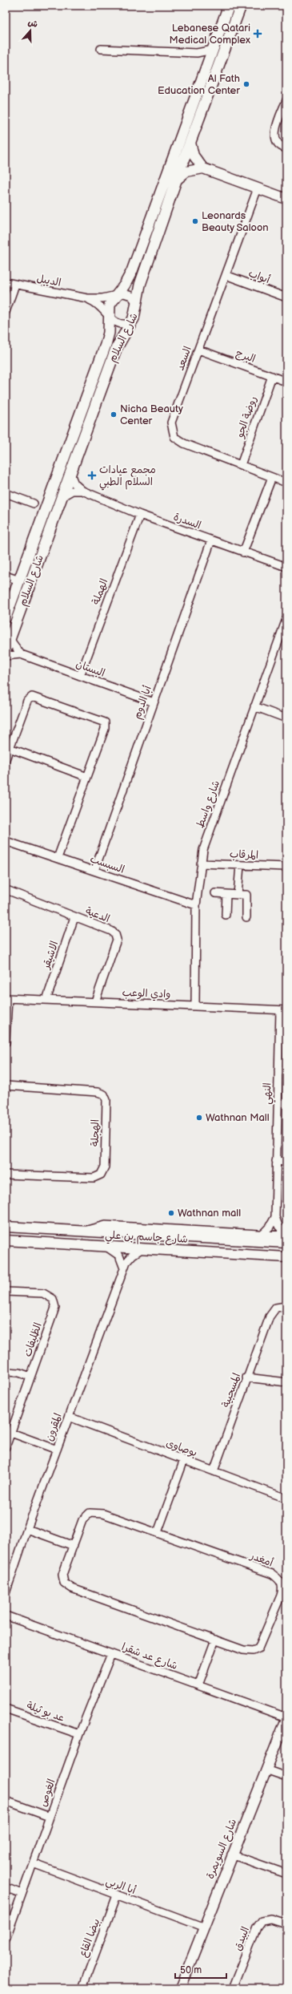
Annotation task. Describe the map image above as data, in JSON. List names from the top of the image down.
{
  "streets": {
    "main road": ["شارع السلام"],
    "street": [
      "أبواب",
      "الديبل",
      "البرج",
      "السعد",
      "روضة الجو",
      "السدرة",
      "الهملة",
      "البستان",
      "أبا الدوم",
      "شارع واسط",
      "المرقاب",
      "السبسب",
      "الدعية",
      "الاشيقر",
      "وادي الوعب",
      "النهي",
      "الهجلة",
      "شارع جاسم بن علي",
      "الظليفات",
      "المسحبية",
      "المقرون",
      "بوصاوى",
      "أمغدر",
      "شارع عد شقرا",
      "عد بو ثيلة",
      "الغوص",
      "شارع السويمرة",
      "أبا الربي",
      "بيضا القاع",
      "البيدق"
    ]
  },
  "crossings": [
    ["أبواب", "السعد"],
    ["الديبل", "شارع السلام"],
    ["شارع السلام", "السدرة"],
    ["البرج", "السعد"],
    ["البرج", "روضة الجو"],
    ["السعد", "روضة الجو"],
    ["السدرة", "الهملة"],
    ["السدرة", "أبا الدوم"],
    ["الهملة", "البستان"],
    ["البستان", "أبا الدوم"],
    ["أبا الدوم", "السبسب"],
    ["شارع واسط", "المرقاب"],
    ["شارع واسط", "السبسب"],
    ["شارع واسط", "وادي الوعب"],
    ["الدعية", "الاشيقر"],
    ["الدعية", "وادي الوعب"],
    ["الاشيقر", "وادي الوعب"],
    ["وادي الوعب", "النهي"],
    ["شارع جاسم بن علي", "المقرون"],
    ["المسحبية", "بوصاوى"],
    ["المقرون", "بوصاوى"],
    ["شارع عد شقرا", "الغوص"],
    ["شارع عد شقرا", "شارع السويمرة"],
    ["عد بو ثيلة", "الغوص"],
    ["الغوص", "أبا الربي"],
    ["شارع السويمرة", "أبا الربي"],
    ["أبا الربي", "بيضا القاع"]
  ],
  "places": {
    "health": ["Lebanese Qatari Medical Complex", "مجمع عيادات السلام الطبي"],
    "other": [
      "Al Fath Education Center",
      "Leonards Beauty Saloon",
      "Nicha Beauty Center",
      "Wathnan Mall",
      "Wathnan mall"
    ]
  },
  "scale_bar": "50 m",
  "north": "top"
}
